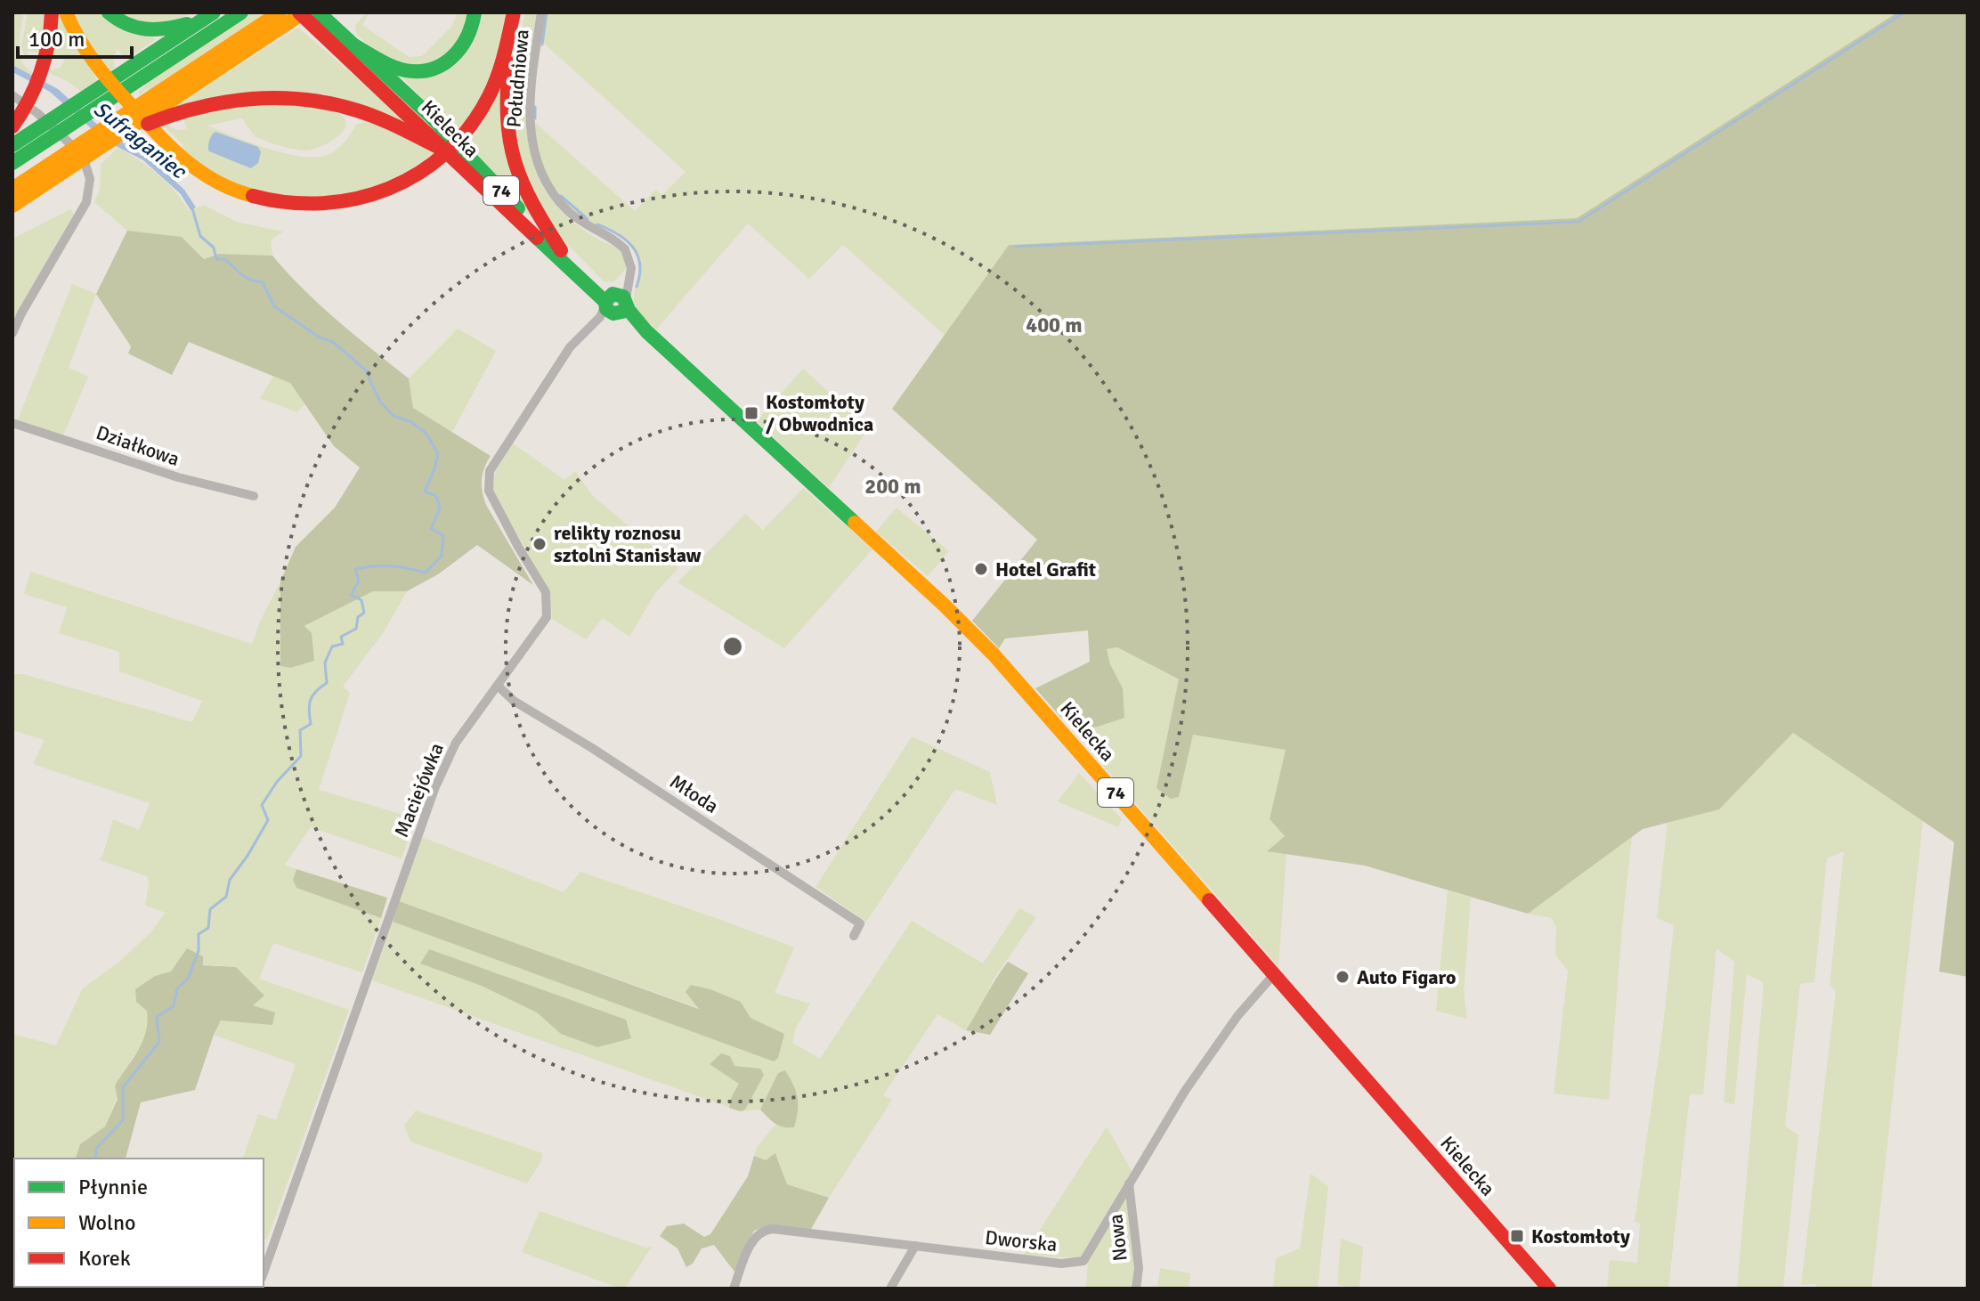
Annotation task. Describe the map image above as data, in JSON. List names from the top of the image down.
{
  "streets": {
    "main road": ["Kielecka", "74"],
    "street": [
      "Południowa",
      "Działkowa",
      "Maciejówka",
      "Młoda",
      "Nowa",
      "Dworska"
    ]
  },
  "crossings": [
    ["Południowa", "Kielecka"],
    ["Południowa", "Maciejówka"],
    ["Kielecka", "74"],
    ["Kielecka", "Maciejówka"],
    ["Kielecka", "Dworska"],
    ["Maciejówka", "Młoda"],
    ["Nowa", "Dworska"]
  ],
  "water": ["Sufraganiec"],
  "places": {
    "transit": ["Kostomłoty / Obwodnica", "Kostomłoty"],
    "other": ["relikty roznosu sztolni Stanisław", "Hotel Grafit", "Auto Figaro"]
  },
  "legend": ["Płynnie", "Wolno", "Korek"],
  "scale_bar": "100 m",
  "rings": ["400 m", "200 m"]
}
